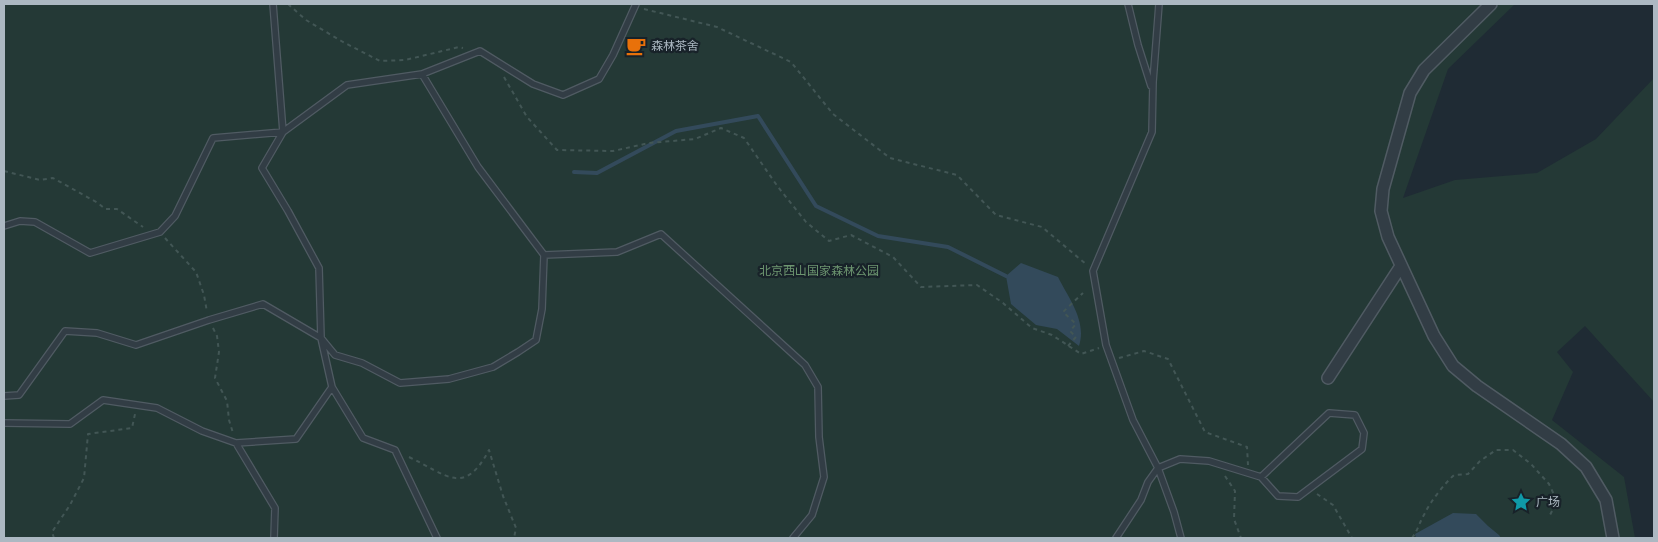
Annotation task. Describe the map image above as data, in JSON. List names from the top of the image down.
{
  "parks": ["北京西山国家森林公园"],
  "places": {
    "cafe": ["森林茶舍"],
    "place": ["广场"]
  }
}
